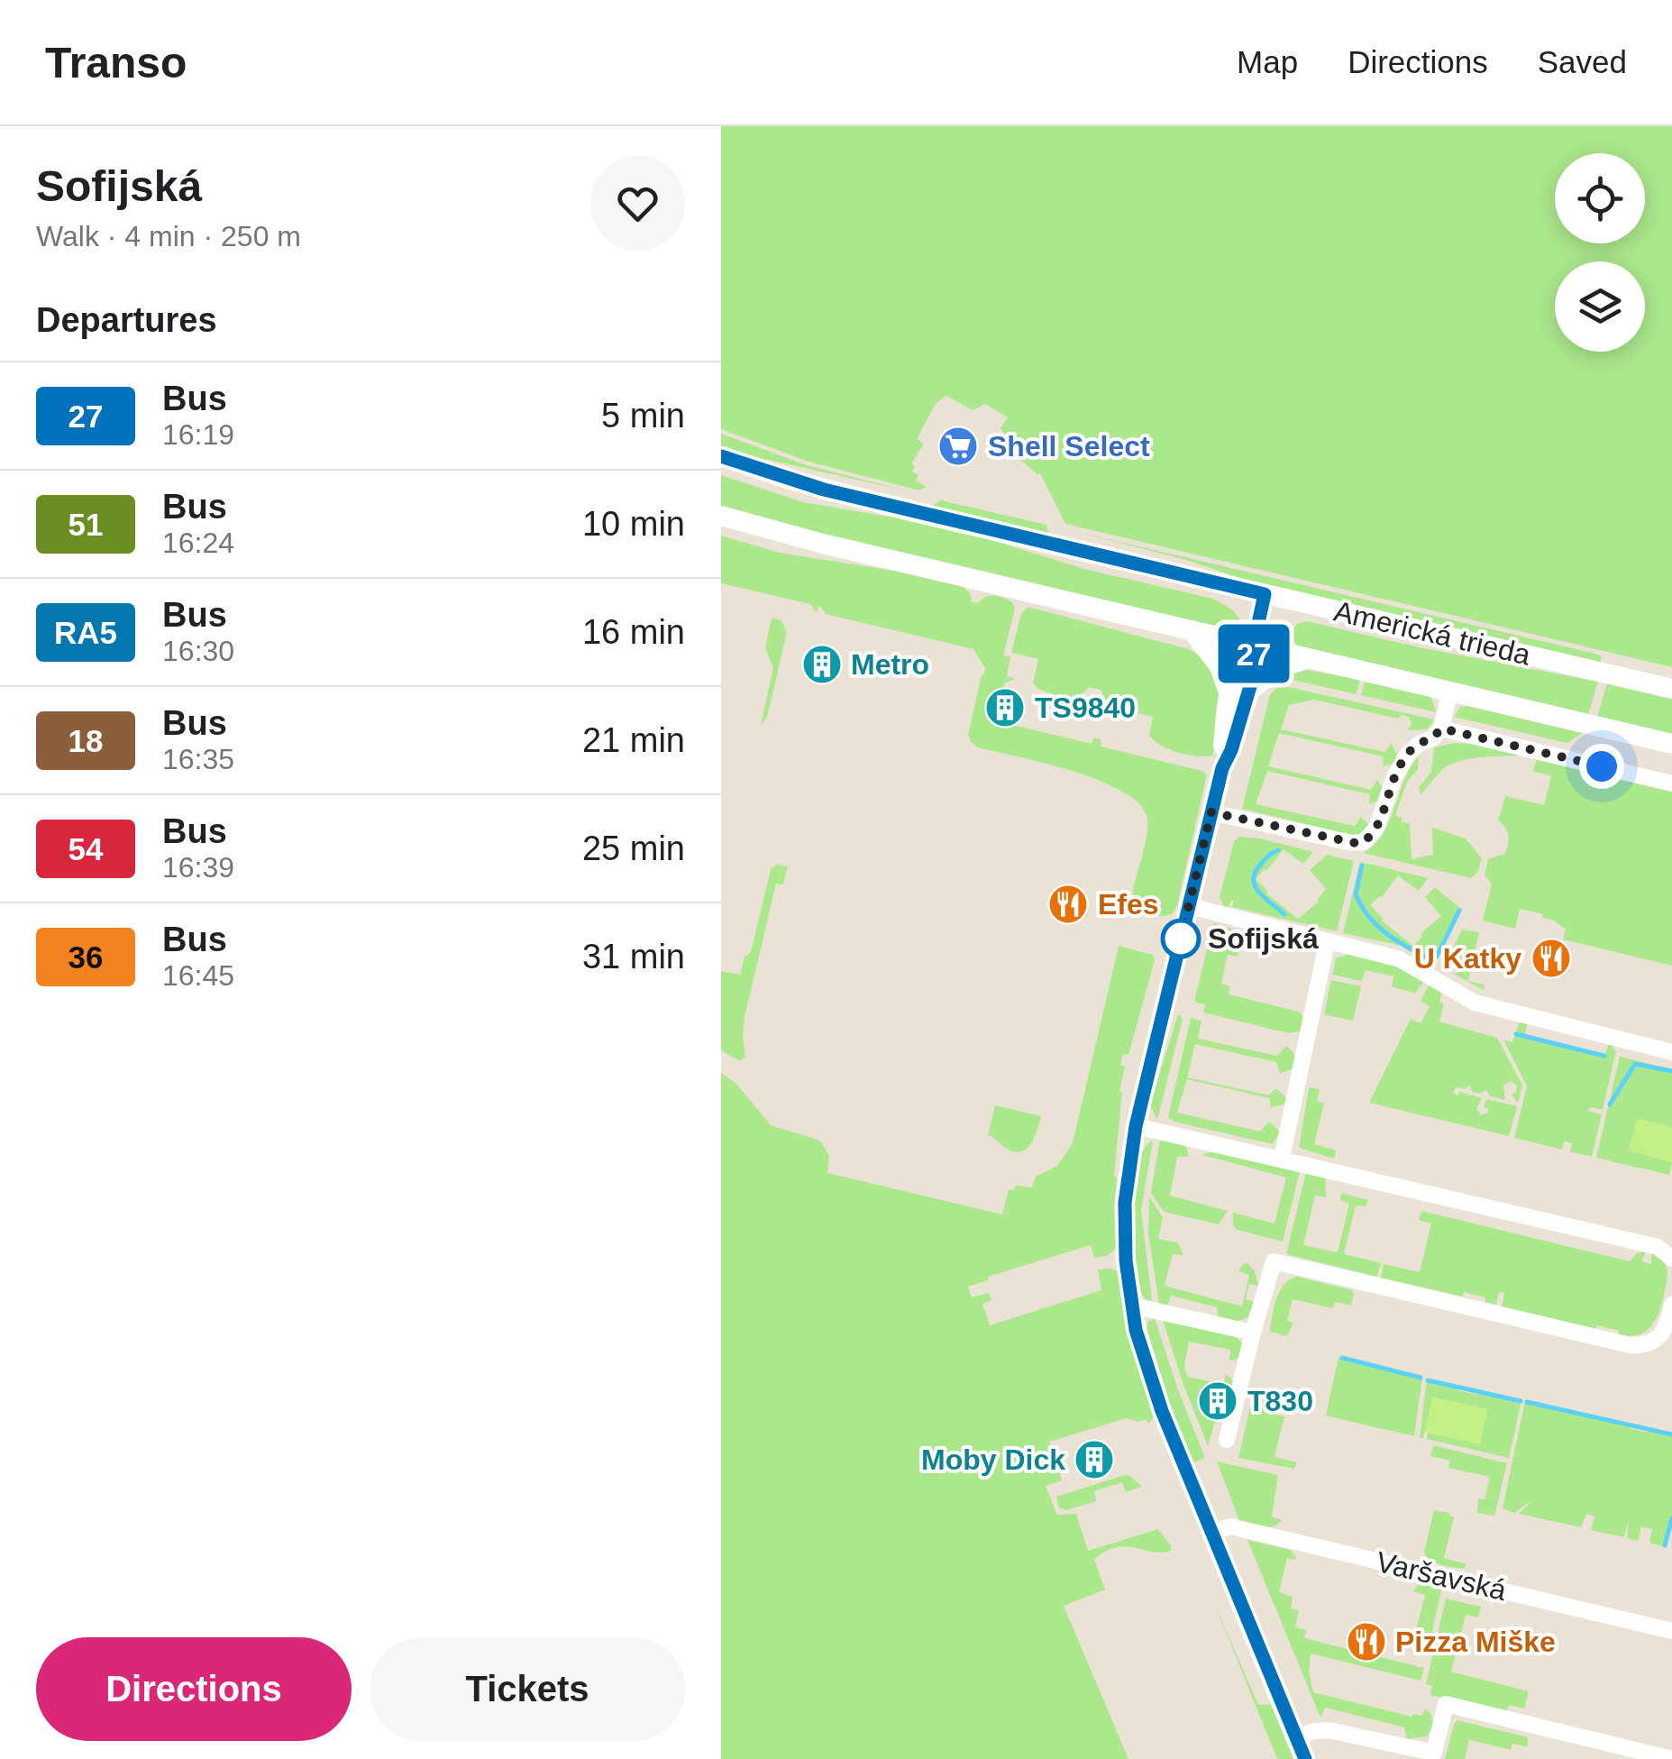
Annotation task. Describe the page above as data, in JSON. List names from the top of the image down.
{
  "streets": {
    "street": ["Americká trieda", "Varšavská"]
  },
  "places": {
    "supermarket": ["Shell Select"],
    "building": [
      "Metro",
      "TS9840",
      "T830",
      "Moby Dick"
    ],
    "restaurant": ["Efes", "U Katky", "Pizza Miške"],
    "other": ["Sofijská"]
  },
  "lines": ["bus line 27"],
  "page": {
    "header": "Transo",
    "nav": ["Map", "Directions", "Saved"],
    "heading": [
      ["Sofijská", "Walk · 4 min · 250 m"],
      "Departures"
    ],
    "on_map": "27",
    "list": [
      {
        "mark": "27",
        "name": "Bus",
        "note": "16:19",
        "value": "5 min"
      },
      {
        "mark": "51",
        "name": "Bus",
        "note": "16:24",
        "value": "10 min"
      },
      {
        "mark": "RA5",
        "name": "Bus",
        "note": "16:30",
        "value": "16 min"
      },
      {
        "mark": "18",
        "name": "Bus",
        "note": "16:35",
        "value": "21 min"
      },
      {
        "mark": "54",
        "name": "Bus",
        "note": "16:39",
        "value": "25 min"
      },
      {
        "mark": "36",
        "name": "Bus",
        "note": "16:45",
        "value": "31 min"
      }
    ],
    "buttons": ["Directions", "Tickets"]
  }
}
